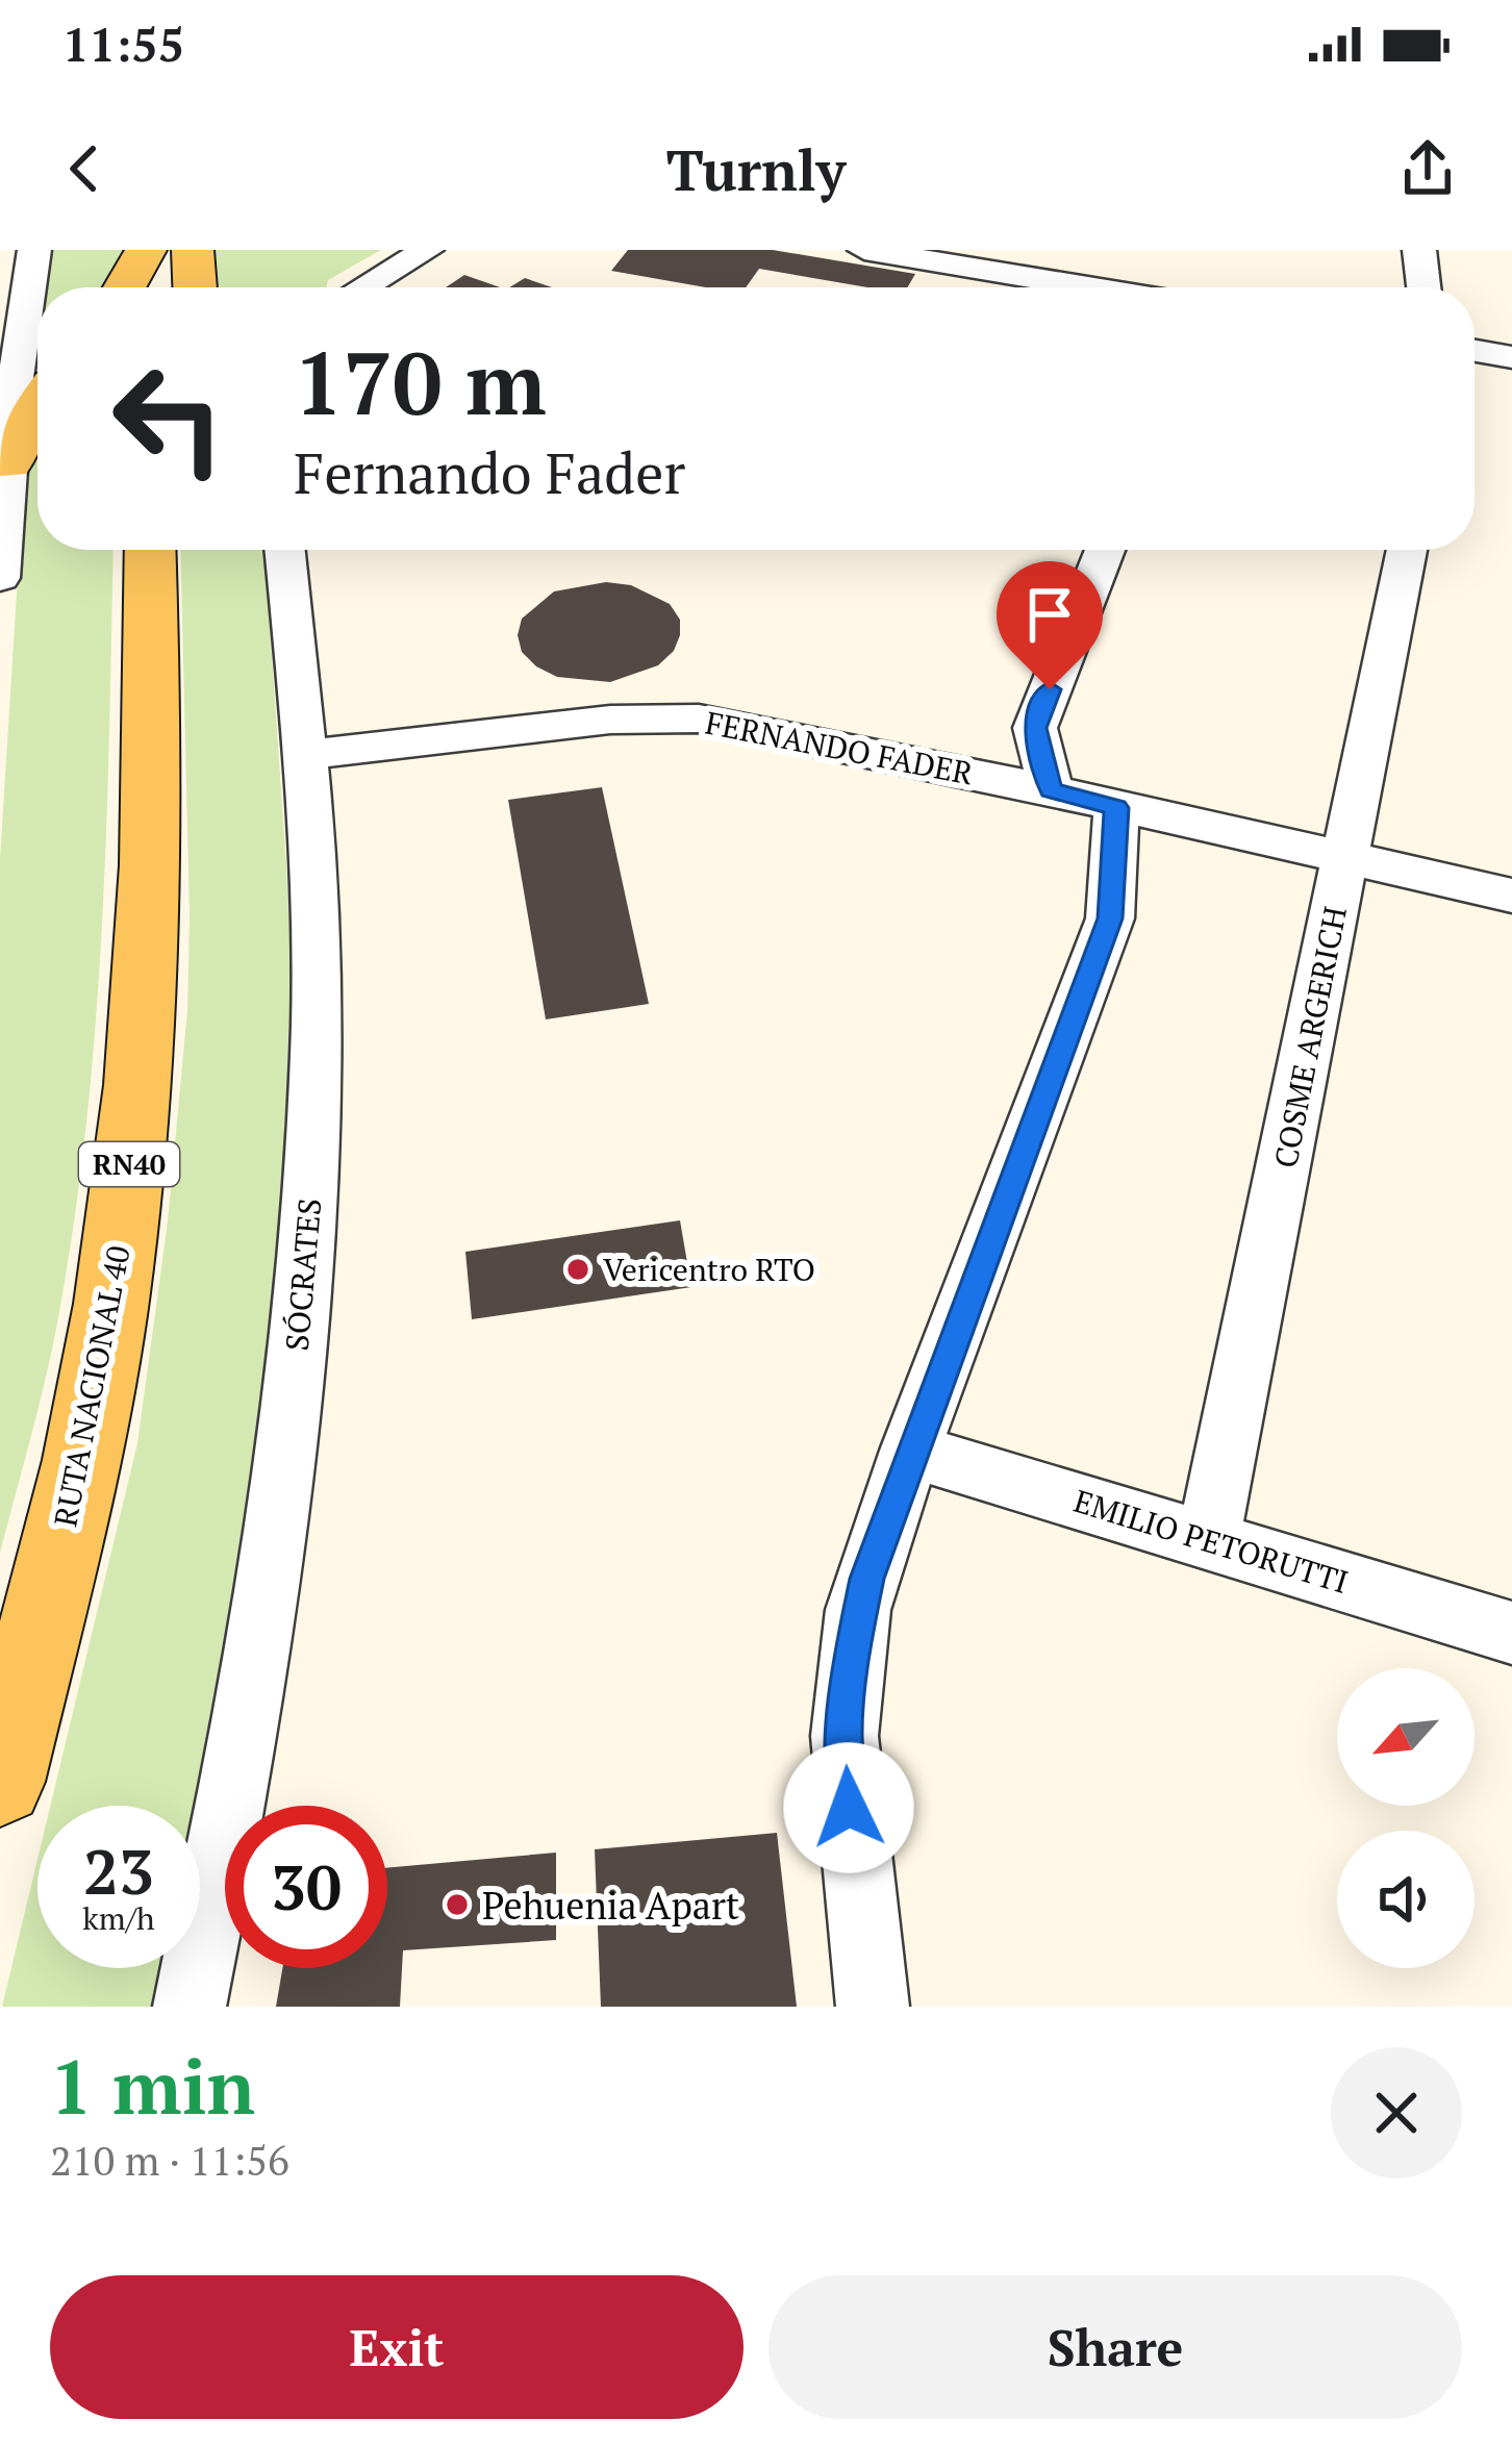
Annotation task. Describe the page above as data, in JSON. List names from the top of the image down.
{
  "streets": {
    "main road": ["RN40", "RUTA NACIONAL 40"],
    "street": [
      "FERNANDO FADER",
      "COSME ARGERICH",
      "SÓCRATES",
      "EMILIO PETORUTTI"
    ]
  },
  "crossings": [
    ["FERNANDO FADER", "COSME ARGERICH"],
    ["FERNANDO FADER", "SÓCRATES"],
    ["COSME ARGERICH", "EMILIO PETORUTTI"]
  ],
  "places": ["Vericentro RTO", "Pehuenia Apart"],
  "north": "bottom left",
  "page": {
    "status": "11:55",
    "header": "Turnly",
    "turn": ["170 m", "Fernando Fader"],
    "speed": "23 km/h",
    "limit": "30",
    "heading": ["1 min", "210 m · 11:56"],
    "buttons": ["Exit", "Share"]
  }
}
